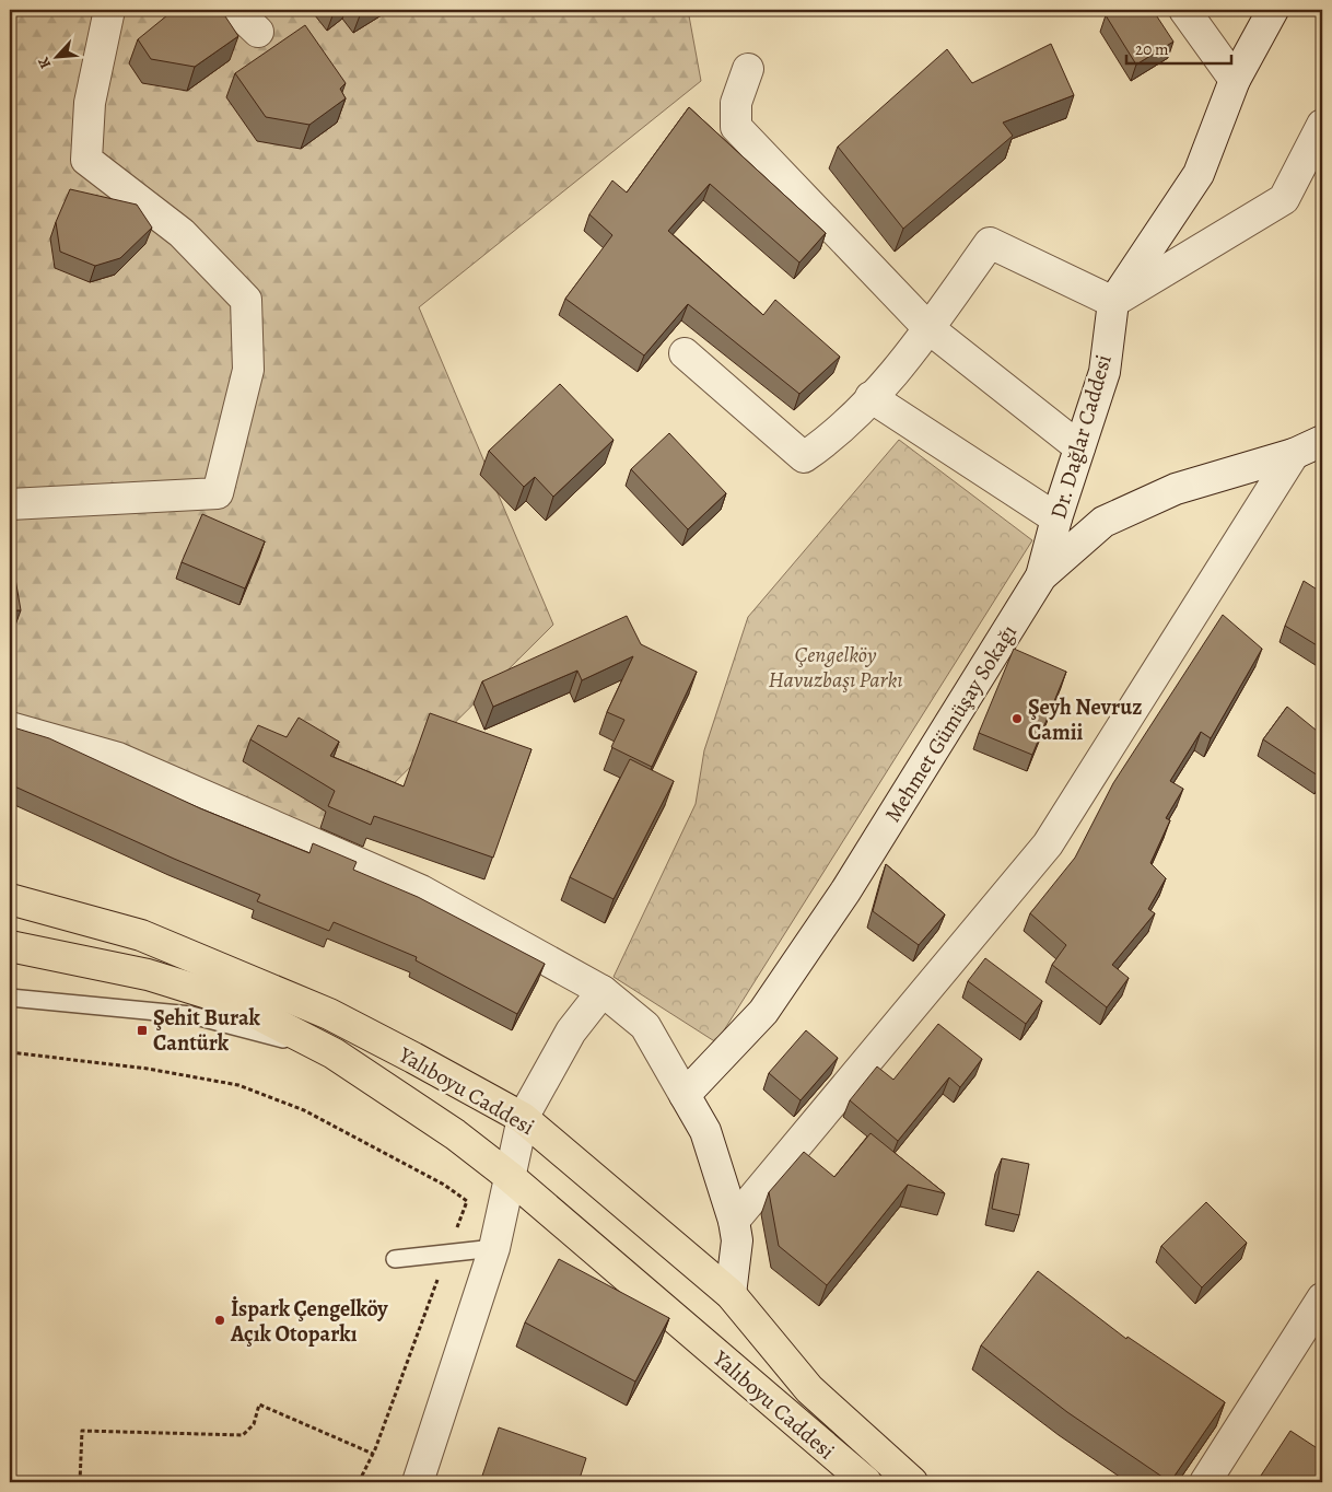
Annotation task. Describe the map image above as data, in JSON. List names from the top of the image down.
{
  "streets": {
    "main road": ["Yalıboyu Caddesi"],
    "street": ["Dr. Dağlar Caddesi", "Mehmet Gümüşay Sokağı"]
  },
  "crossings": [
    ["Dr. Dağlar Caddesi", "Mehmet Gümüşay Sokağı"]
  ],
  "parks": ["Çengelköy Havuzbaşı Parkı"],
  "places": {
    "other": ["Şeyh Nevruz Camii", "İspark Çengelköy Açık Otoparkı"],
    "transit": ["Şehit Burak Cantürk"]
  },
  "scale_bar": "20 m",
  "north": "bottom left"
}
